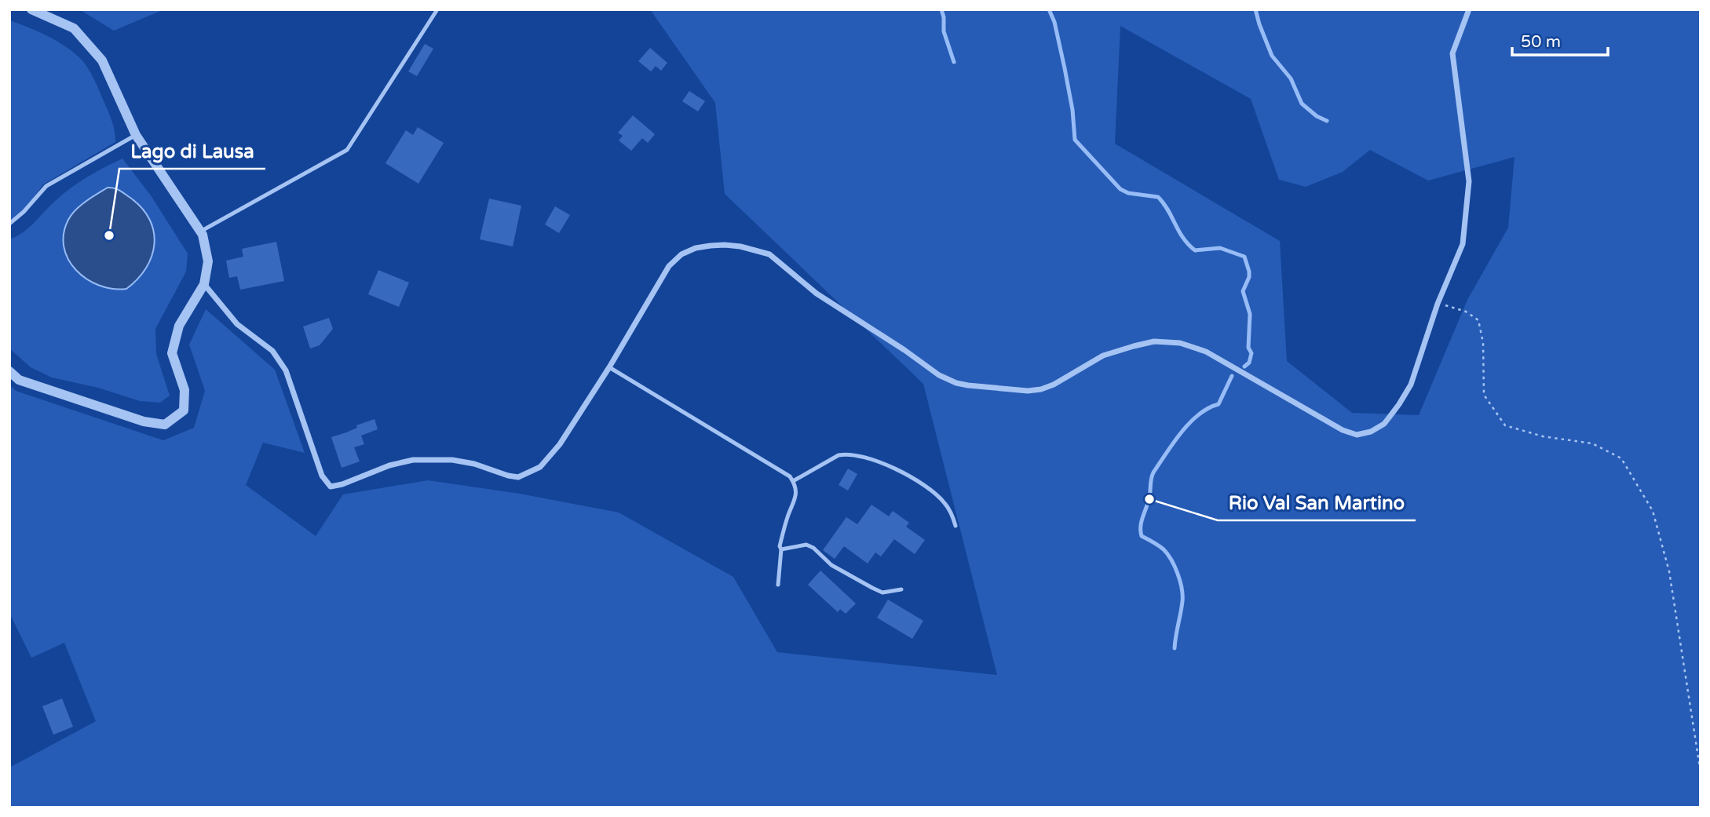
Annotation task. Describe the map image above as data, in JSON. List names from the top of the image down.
{
  "places": ["Lago di Lausa", "Rio Val San Martino"],
  "scale_bar": "50 m"
}
